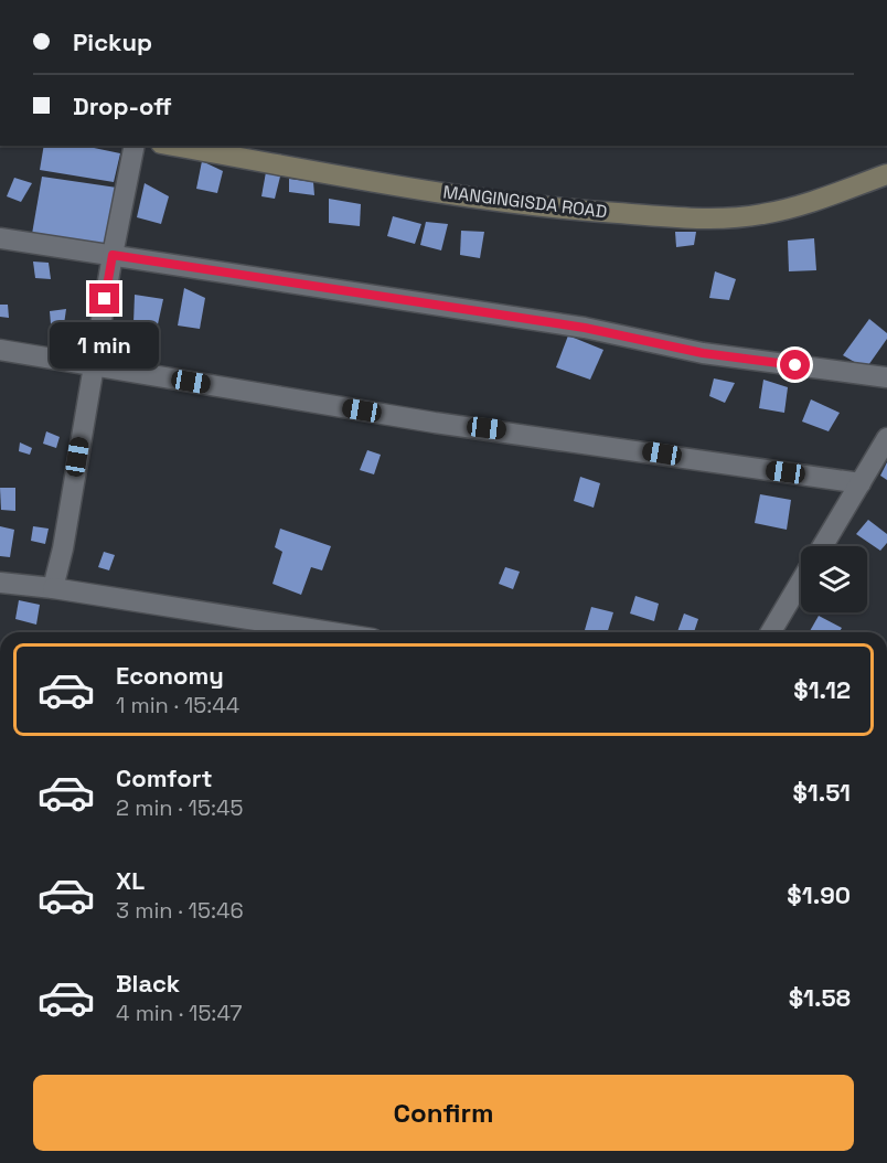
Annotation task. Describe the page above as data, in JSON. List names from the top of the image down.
{
  "streets": {
    "street": ["MANGINGISDA ROAD"]
  },
  "page": {
    "banner": ["Pickup", "Drop-off"],
    "bubble": "1 min",
    "list": [
      {
        "name": "Economy",
        "note": "1 min · 15:44",
        "value": "$1.12"
      },
      {
        "name": "Comfort",
        "note": "2 min · 15:45",
        "value": "$1.51"
      },
      {
        "name": "XL",
        "note": "3 min · 15:46",
        "value": "$1.90"
      },
      {
        "name": "Black",
        "note": "4 min · 15:47",
        "value": "$1.58"
      }
    ],
    "buttons": "Confirm"
  }
}
